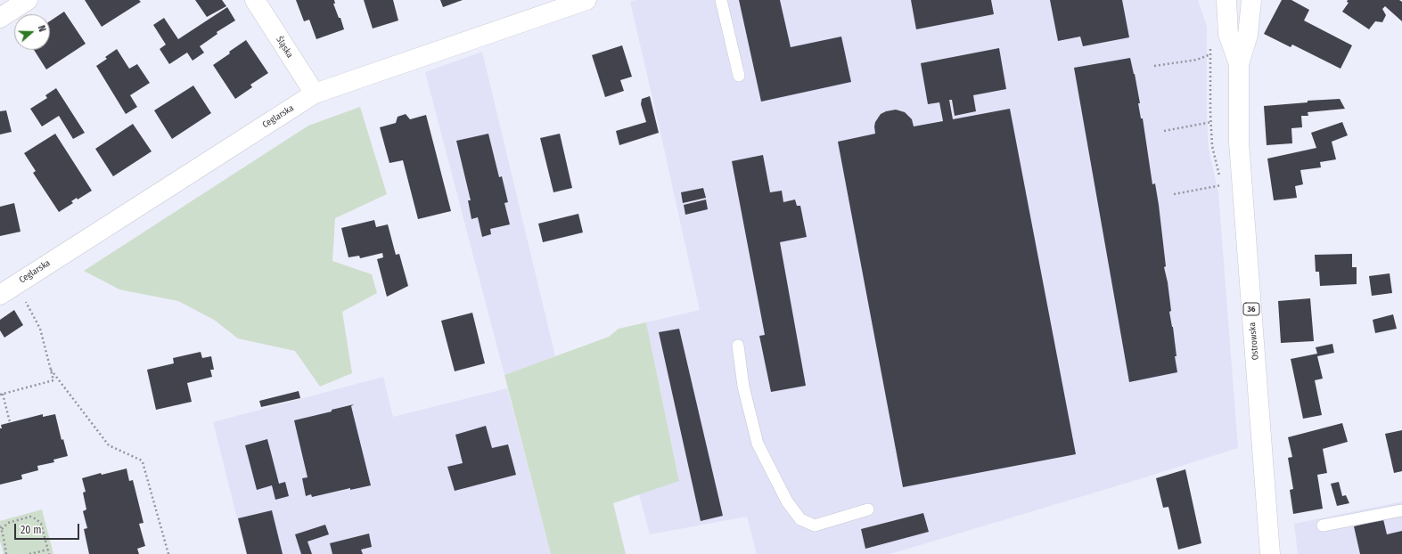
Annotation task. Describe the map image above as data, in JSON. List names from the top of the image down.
{
  "streets": {
    "street": [
      "Śląska",
      "Ceglarska",
      "36",
      "Ostrowska"
    ]
  },
  "crossings": [
    ["Śląska", "Ceglarska"]
  ],
  "scale_bar": "20 m",
  "north": "right"
}
